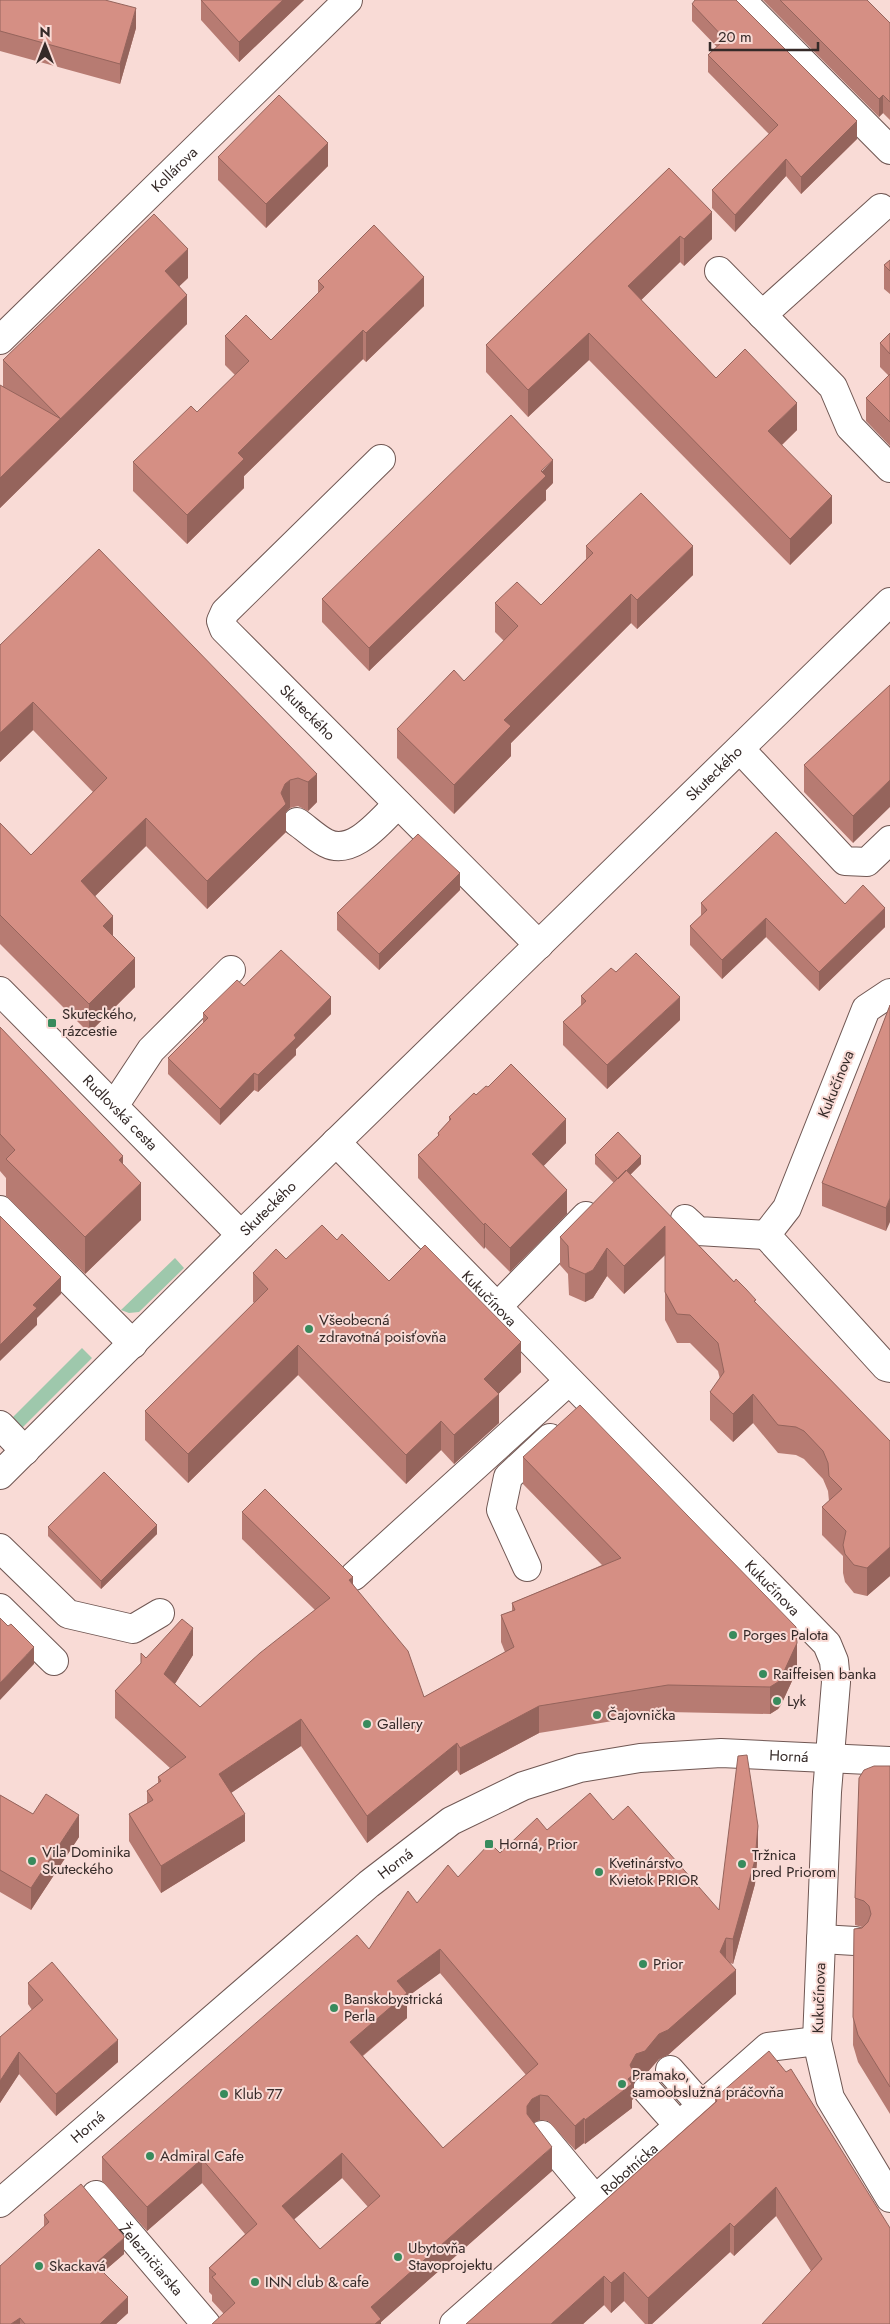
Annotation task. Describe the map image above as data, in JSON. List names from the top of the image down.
{
  "streets": {
    "street": [
      "Kollárova",
      "Skuteckého",
      "Kukučínova",
      "Rudlovská cesta",
      "Horná",
      "Robotnícka",
      "Železničiarska"
    ]
  },
  "crossings": [
    ["Skuteckého", "Kukučínova"],
    ["Skuteckého", "Rudlovská cesta"],
    ["Kukučínova", "Horná"],
    ["Kukučínova", "Robotnícka"]
  ],
  "places": {
    "transit": ["Skuteckého, rázcestie", "Horná, Prior"],
    "other": [
      "Všeobecná zdravotná poisťovňa",
      "Porges Palota",
      "Raiffeisen banka",
      "Lyk",
      "Čajovnička",
      "Gallery",
      "Vila Dominika Skuteckého",
      "Tržnica pred Priorom",
      "Kvetinárstvo Kvietok PRIOR",
      "Prior",
      "Banskobystrická Perla",
      "Pramako, samoobslužná práčovňa",
      "Klub 77",
      "Admiral Cafe",
      "Ubytovňa Stavoprojektu",
      "Skackavá",
      "INN club & cafe"
    ]
  },
  "scale_bar": "20 m",
  "north": "top"
}
